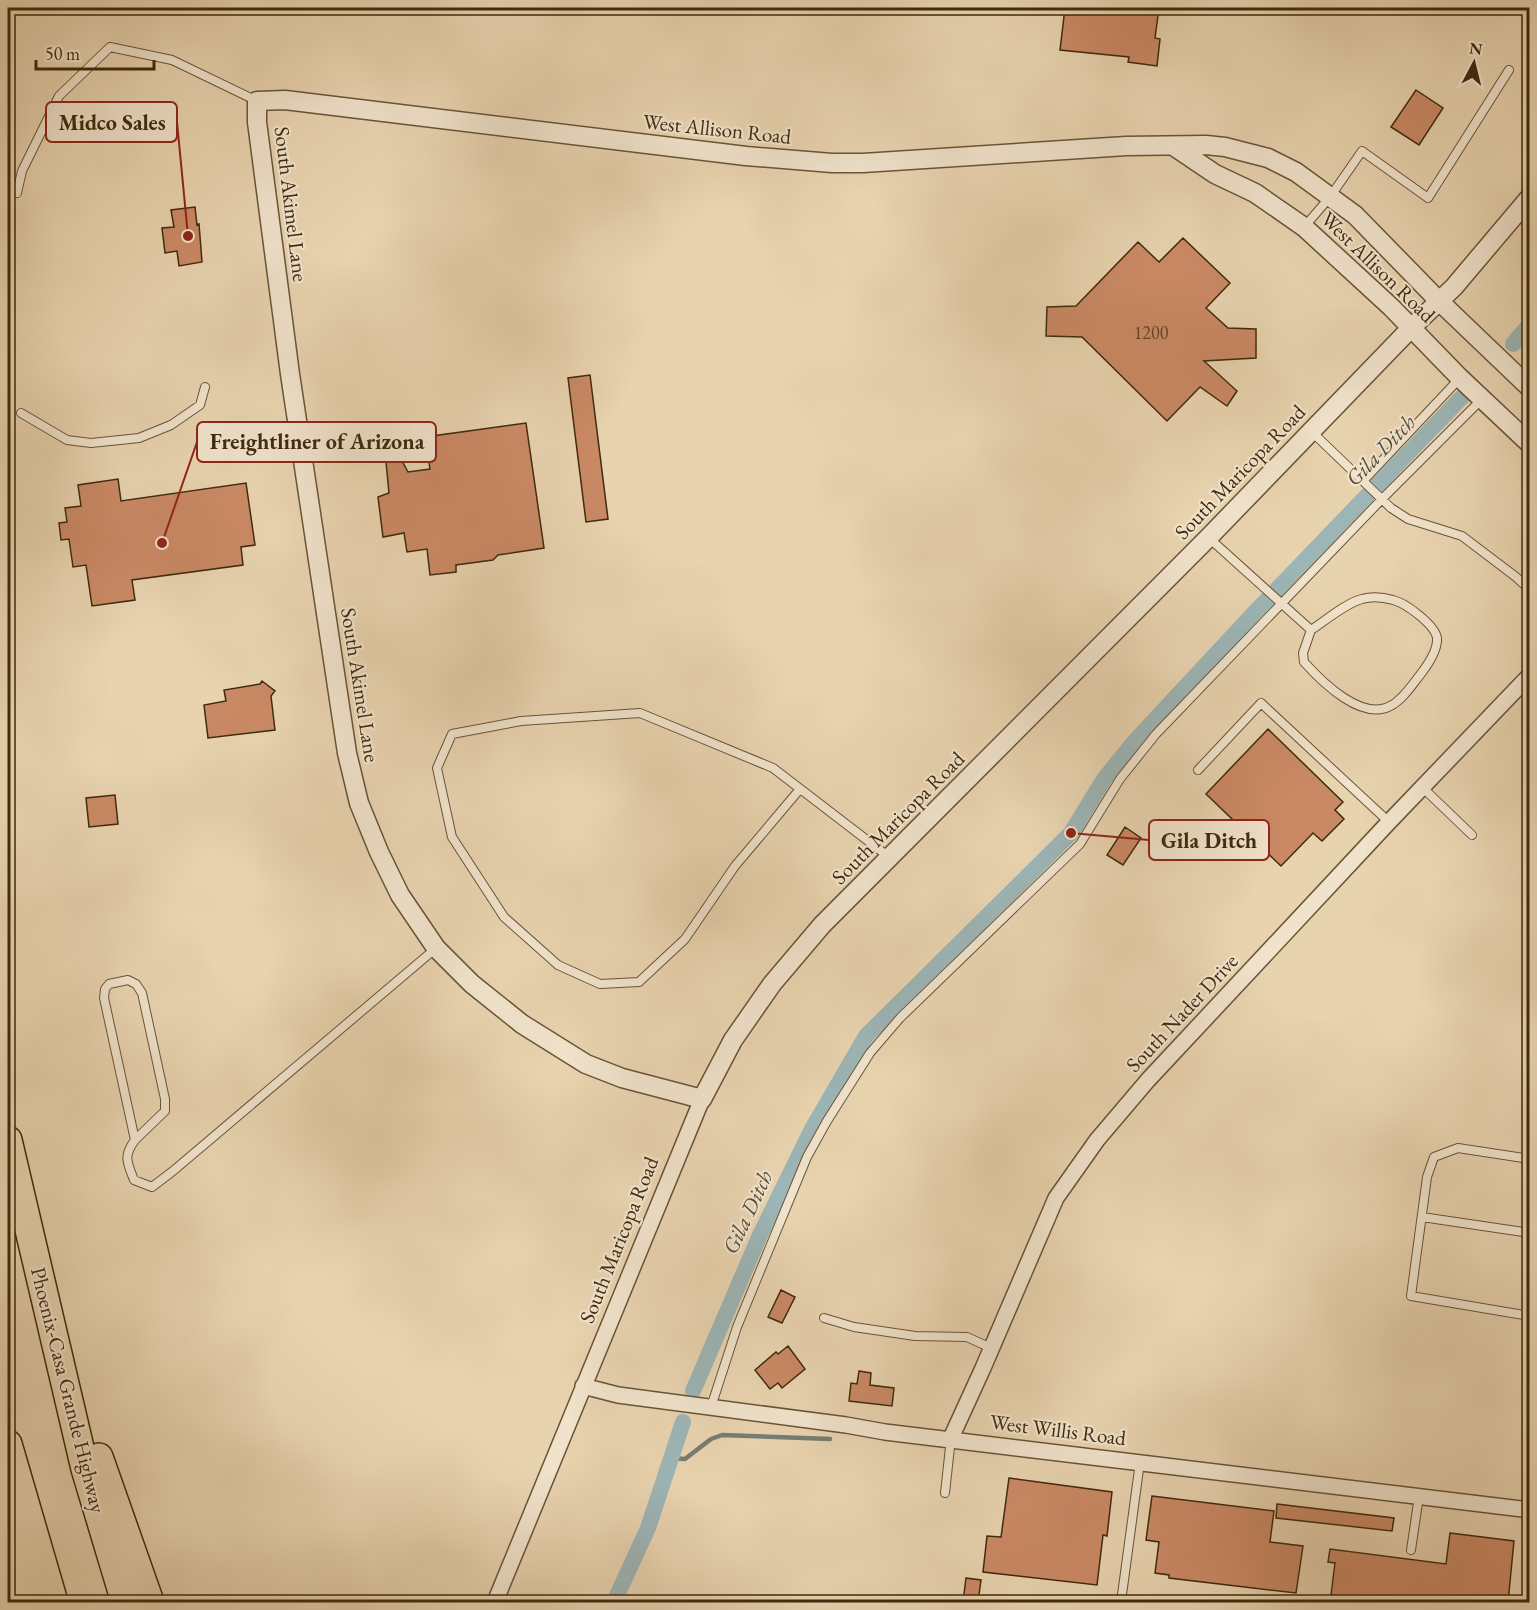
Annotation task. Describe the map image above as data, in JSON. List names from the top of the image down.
{
  "streets": {
    "highway": ["Phoenix-Casa Grande Highway"],
    "street": [
      "West Allison Road",
      "South Akimel Lane",
      "South Maricopa Road",
      "South Nader Drive",
      "West Willis Road"
    ]
  },
  "crossings": [
    ["West Allison Road", "South Akimel Lane"],
    ["West Allison Road", "South Maricopa Road"],
    ["South Akimel Lane", "South Maricopa Road"],
    ["South Maricopa Road", "West Willis Road"],
    ["South Nader Drive", "West Willis Road"]
  ],
  "water": ["Gila Ditch"],
  "places": ["Midco Sales", "Freightliner of Arizona", "Gila Ditch"],
  "house_numbers": ["1200"],
  "scale_bar": "50 m",
  "north": "top"
}
